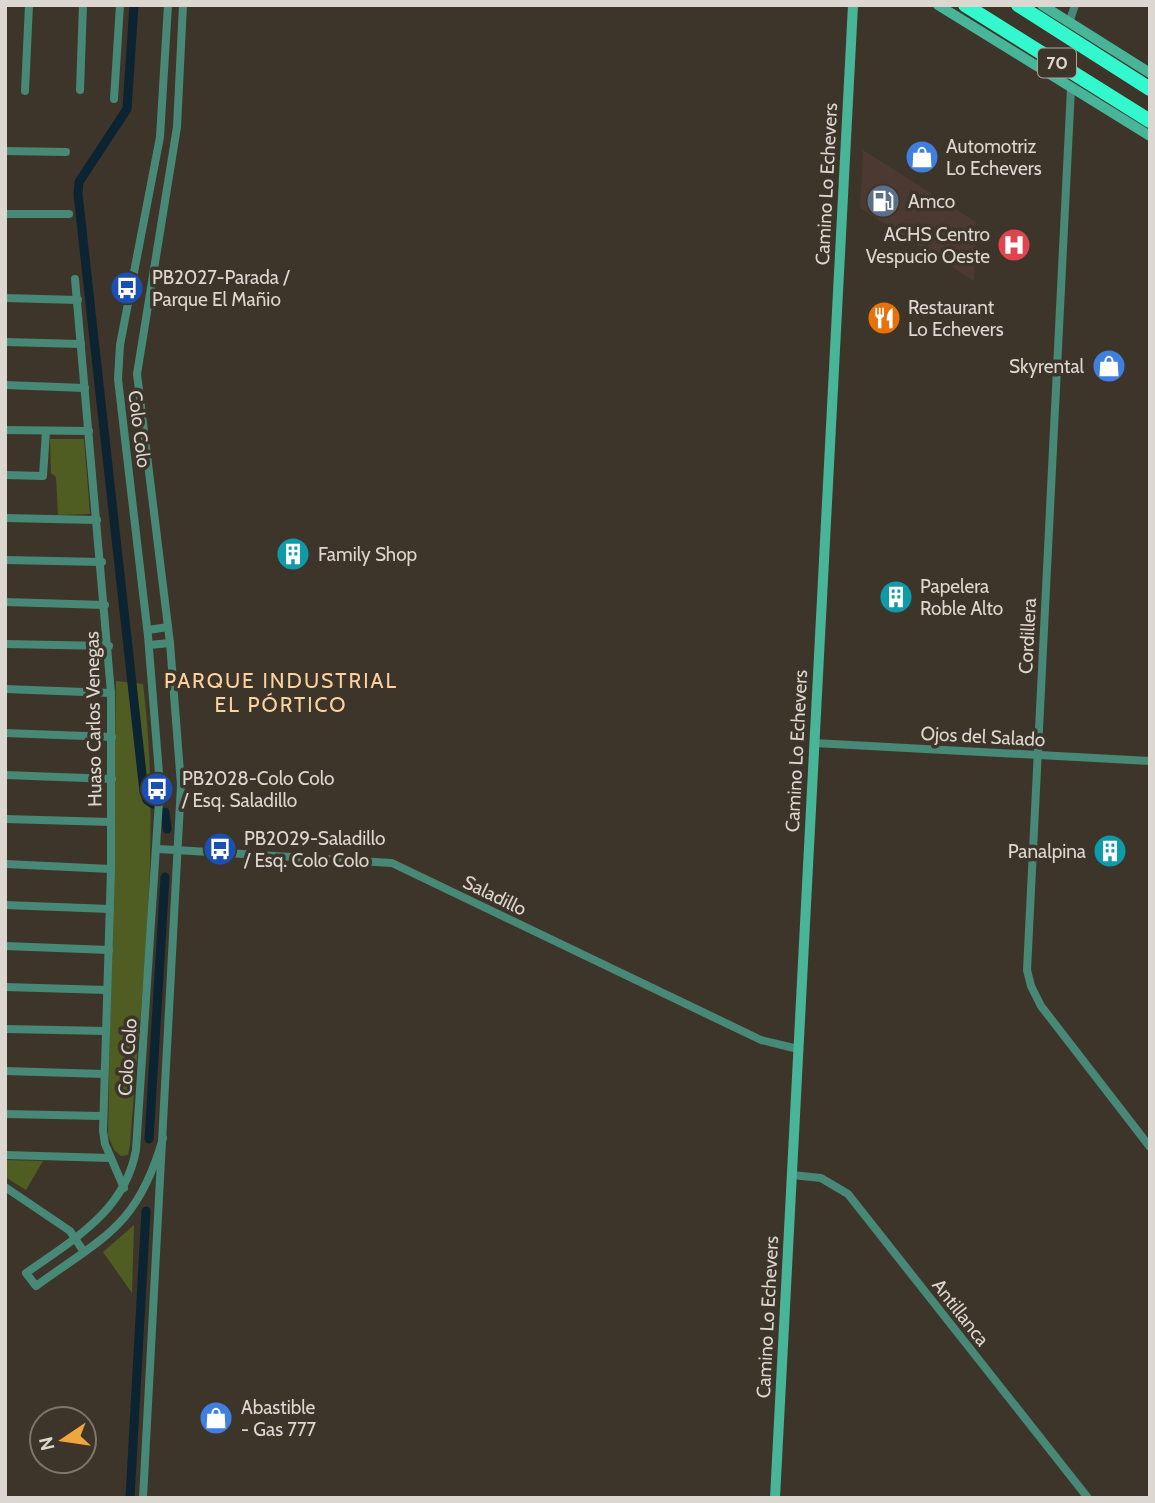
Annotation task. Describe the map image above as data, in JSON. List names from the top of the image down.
{
  "streets": {
    "highway": ["70"],
    "main road": ["Camino Lo Echevers"],
    "street": [
      "Colo Colo",
      "Cordillera",
      "Huaso Carlos Venegas",
      "Ojos del Salado",
      "Saladillo",
      "Antillanca"
    ]
  },
  "crossings": [
    ["Camino Lo Echevers", "Ojos del Salado"],
    ["Camino Lo Echevers", "Saladillo"],
    ["Camino Lo Echevers", "Antillanca"],
    ["Colo Colo", "Huaso Carlos Venegas"],
    ["Colo Colo", "Saladillo"],
    ["Cordillera", "Ojos del Salado"]
  ],
  "districts": ["PARQUE INDUSTRIAL EL PÓRTICO"],
  "places": {
    "shop": ["Automotriz Lo Echevers", "Skyrental", "Abastible - Gas 777"],
    "fuel station": ["Amco"],
    "hospital": ["ACHS Centro Vespucio Oeste"],
    "bus stop": ["PB2027-Parada / Parque El Mañio", "PB2028-Colo Colo / Esq. Saladillo", "PB2029-Saladillo / Esq. Colo Colo"],
    "restaurant": ["Restaurant Lo Echevers"],
    "building": ["Family Shop", "Papelera Roble Alto", "Panalpina"]
  },
  "north": "left"
}
